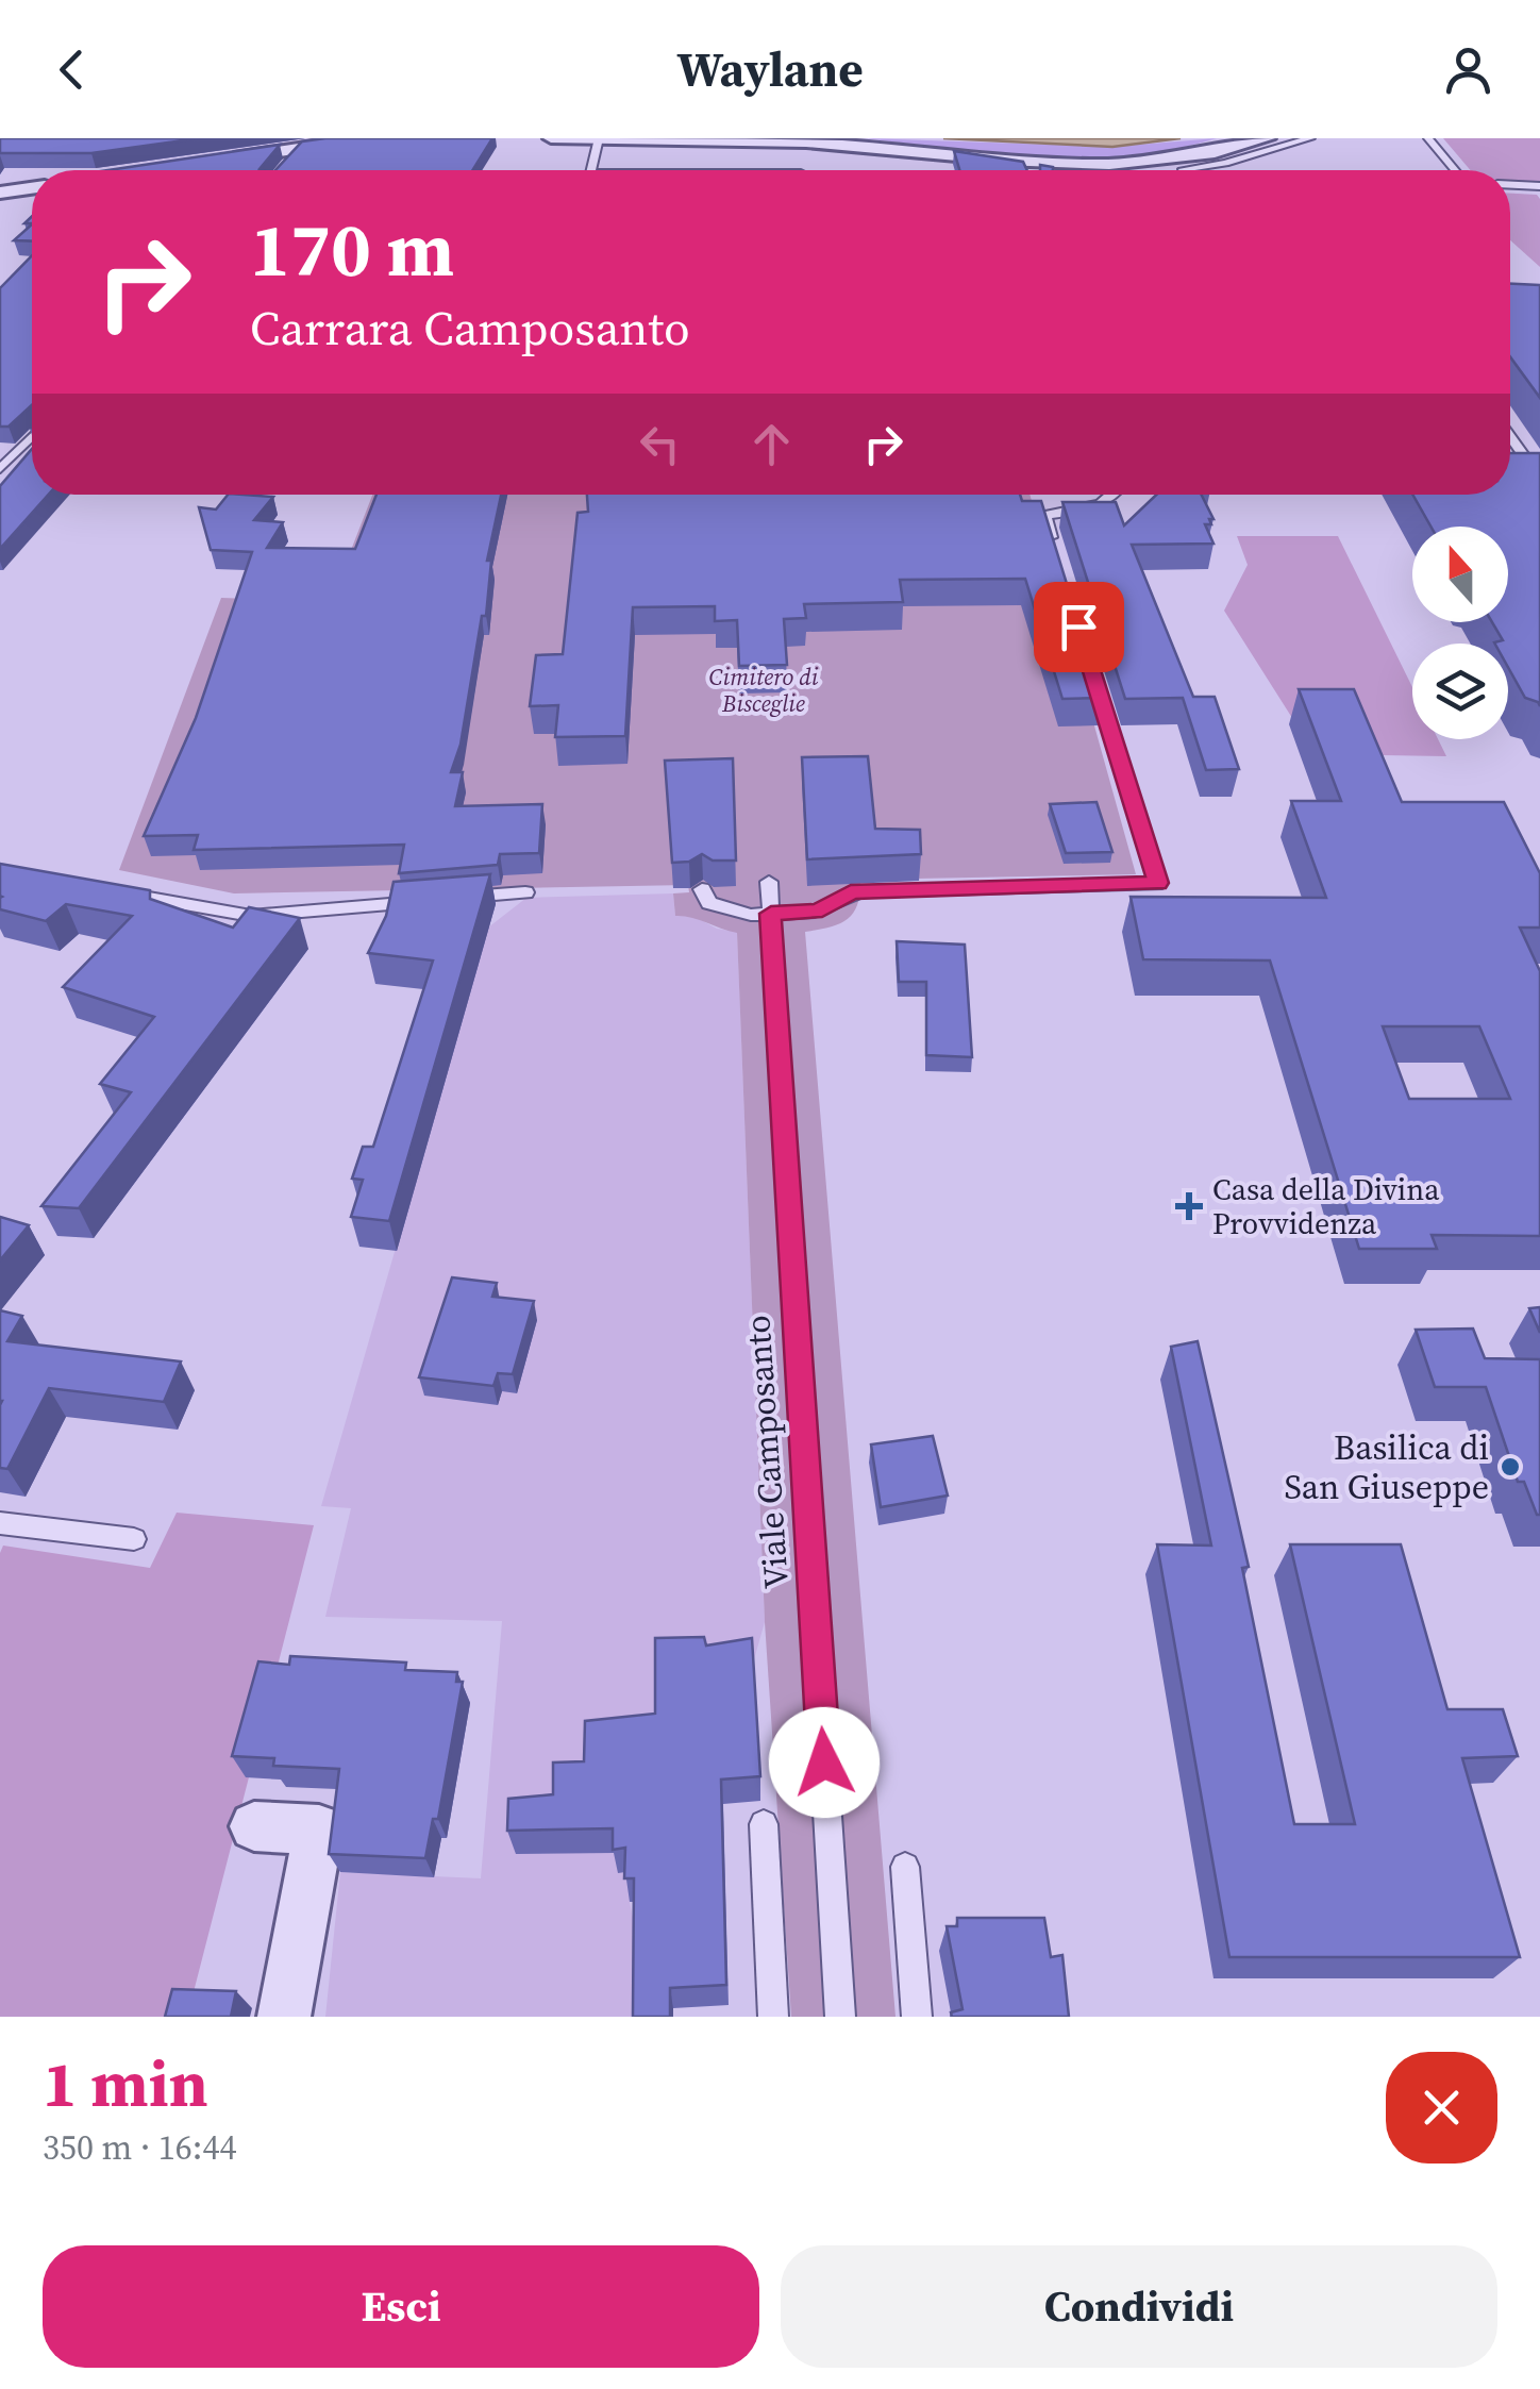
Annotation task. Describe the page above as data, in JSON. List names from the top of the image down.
{
  "streets": {
    "lane": ["Viale Camposanto"]
  },
  "parks": ["Cimitero di Bisceglie"],
  "places": {
    "health": ["Casa della Divina Provvidenza"],
    "other": ["Basilica di San Giuseppe"]
  },
  "north": "top",
  "page": {
    "header": "Waylane",
    "turn": ["170 m", "Carrara Camposanto"],
    "heading": ["1 min", "350 m · 16:44"],
    "buttons": ["Esci", "Condividi"]
  }
}
